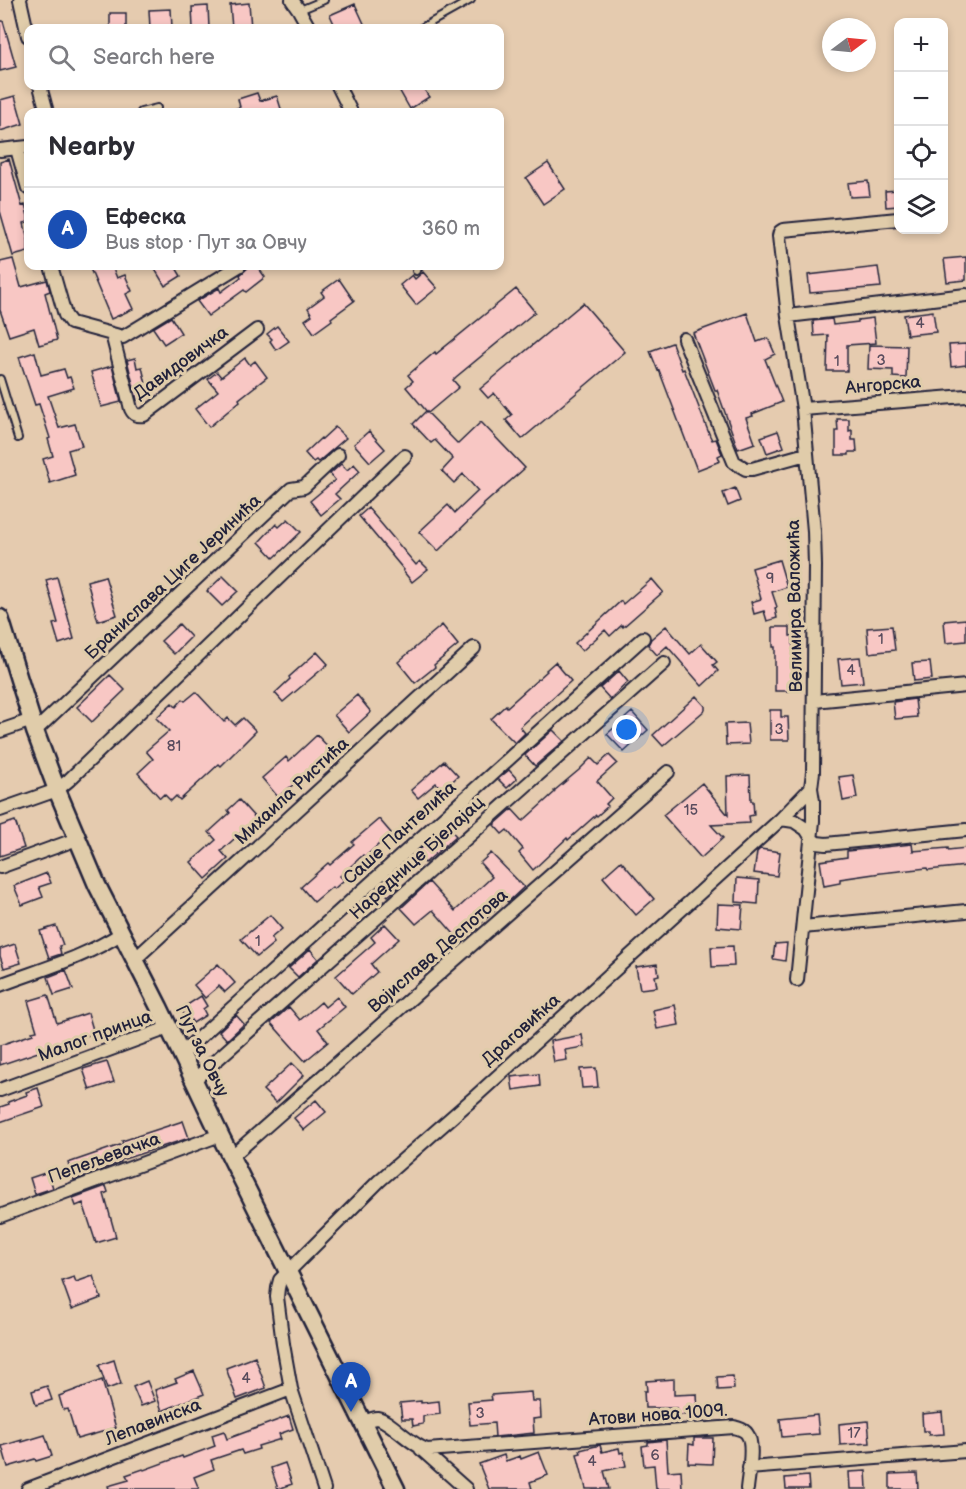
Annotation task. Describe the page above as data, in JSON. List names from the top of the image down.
{
  "streets": {
    "street": [
      "Давидовичка",
      "Ангорска",
      "Бранислава Циге Јеринића",
      "Велимира Валожића",
      "Михаила Ристића",
      "Саше Пантелића",
      "Нареднице Бјелајац",
      "Војислава Деспотова",
      "Драговићка",
      "Малог принца",
      "Пут за Овчу",
      "Пепељевачка",
      "Атови нова 1009.",
      "Лепавинска"
    ]
  },
  "crossings": [
    ["Ангорска", "Велимира Валожића"],
    ["Бранислава Циге Јеринића", "Пут за Овчу"],
    ["Велимира Валожића", "Драговићка"],
    ["Михаила Ристића", "Пут за Овчу"],
    ["Саше Пантелића", "Пут за Овчу"],
    ["Нареднице Бјелајац", "Пут за Овчу"],
    ["Војислава Деспотова", "Пут за Овчу"],
    ["Драговићка", "Пут за Овчу"],
    ["Малог принца", "Пут за Овчу"],
    ["Пут за Овчу", "Пепељевачка"],
    ["Пут за Овчу", "Атови нова 1009."]
  ],
  "house_numbers": [
    "4",
    "3",
    "1",
    "9",
    "1",
    "4",
    "3",
    "81",
    "15",
    "1",
    "4",
    "3",
    "17",
    "6",
    "4"
  ],
  "north": "right",
  "page": {
    "map_buttons": ["+", "−"],
    "search": "Search here",
    "heading": "Nearby",
    "list": [
      {
        "mark": "A",
        "name": "Ефеска",
        "note": "Bus stop · Пут за Овчу",
        "value": "360 m"
      }
    ],
    "pins": "A"
  }
}
